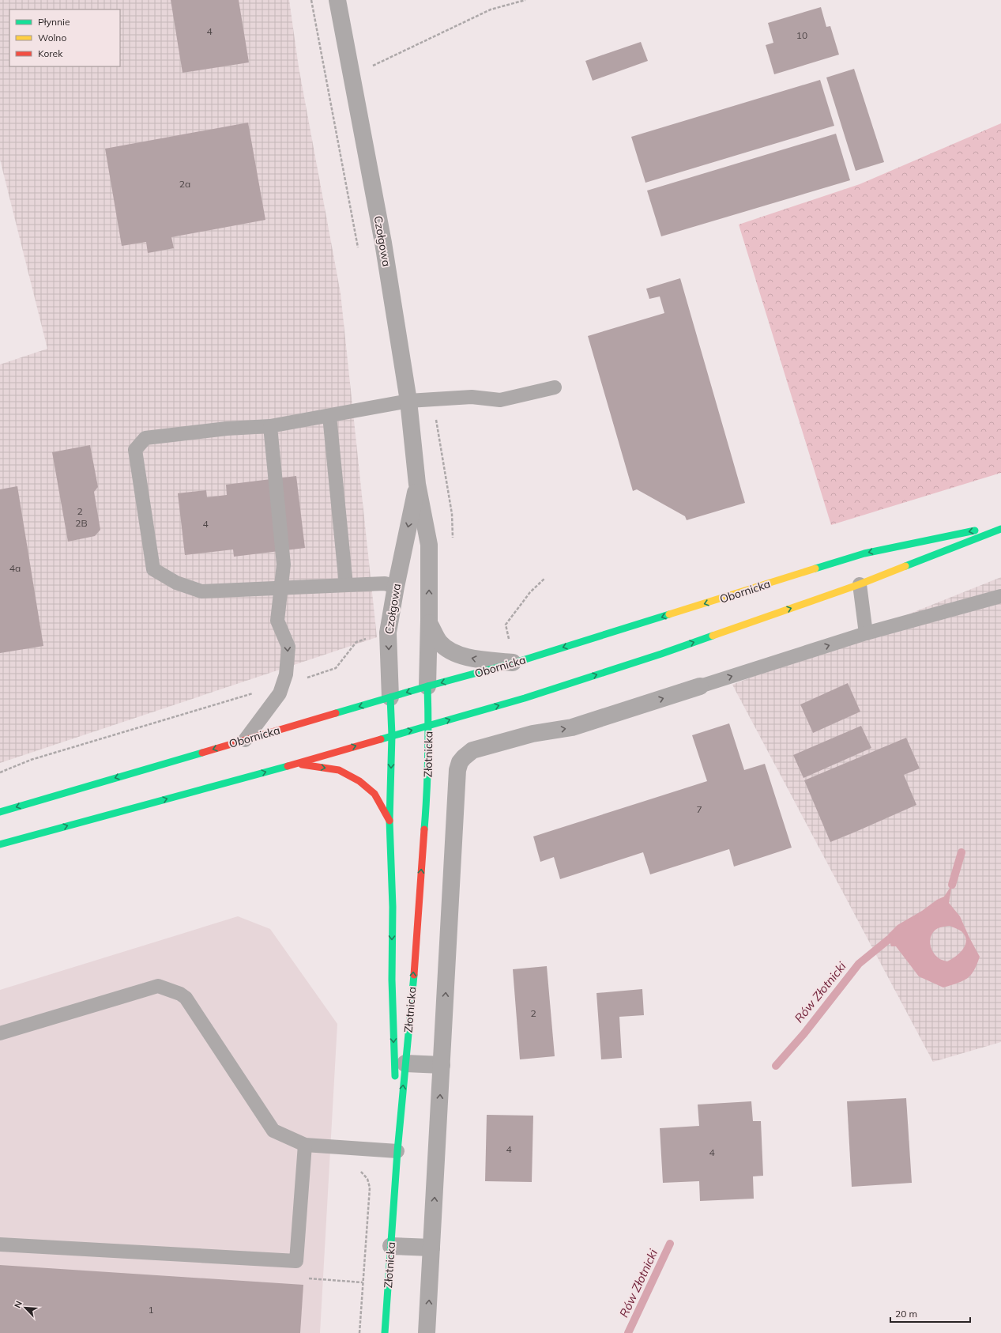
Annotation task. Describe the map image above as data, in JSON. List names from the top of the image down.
{
  "streets": {
    "main road": ["Czołgowa", "Obornicka", "Złotnicka"]
  },
  "crossings": [
    ["Czołgowa", "Obornicka"],
    ["Czołgowa", "Złotnicka"],
    ["Obornicka", "Złotnicka"]
  ],
  "one_way": ["Złotnicka"],
  "water": ["Rów Złotnicki"],
  "house_numbers": [
    "4",
    "10",
    "2a",
    "2",
    "2B",
    "4",
    "4a",
    "7",
    "2",
    "4",
    "4",
    "1"
  ],
  "legend": ["Płynnie", "Wolno", "Korek"],
  "scale_bar": "20 m",
  "north": "top left"
}
